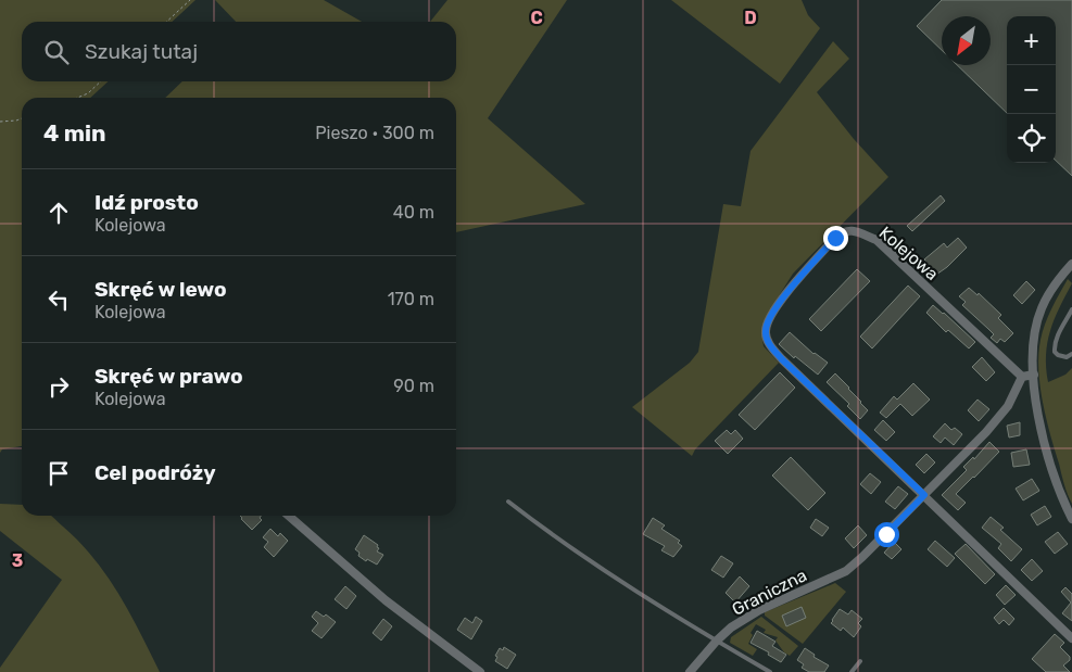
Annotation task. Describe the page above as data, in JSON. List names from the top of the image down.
{
  "streets": {
    "street": ["Kolejowa", "Graniczna"]
  },
  "crossings": [
    ["Kolejowa", "Graniczna"]
  ],
  "north": "bottom left",
  "page": {
    "map_buttons": ["+", "−"],
    "search": "Szukaj tutaj",
    "heading": ["4 min", "Pieszo · 300 m"],
    "list": [
      ["Idź prosto", "Kolejowa", "40 m"],
      ["Skręć w lewo", "Kolejowa", "170 m"],
      ["Skręć w prawo", "Kolejowa", "90 m"],
      "Cel podróży"
    ]
  },
  "grid": {
    "columns": ["C", "D"],
    "rows": ["3"]
  }
}
